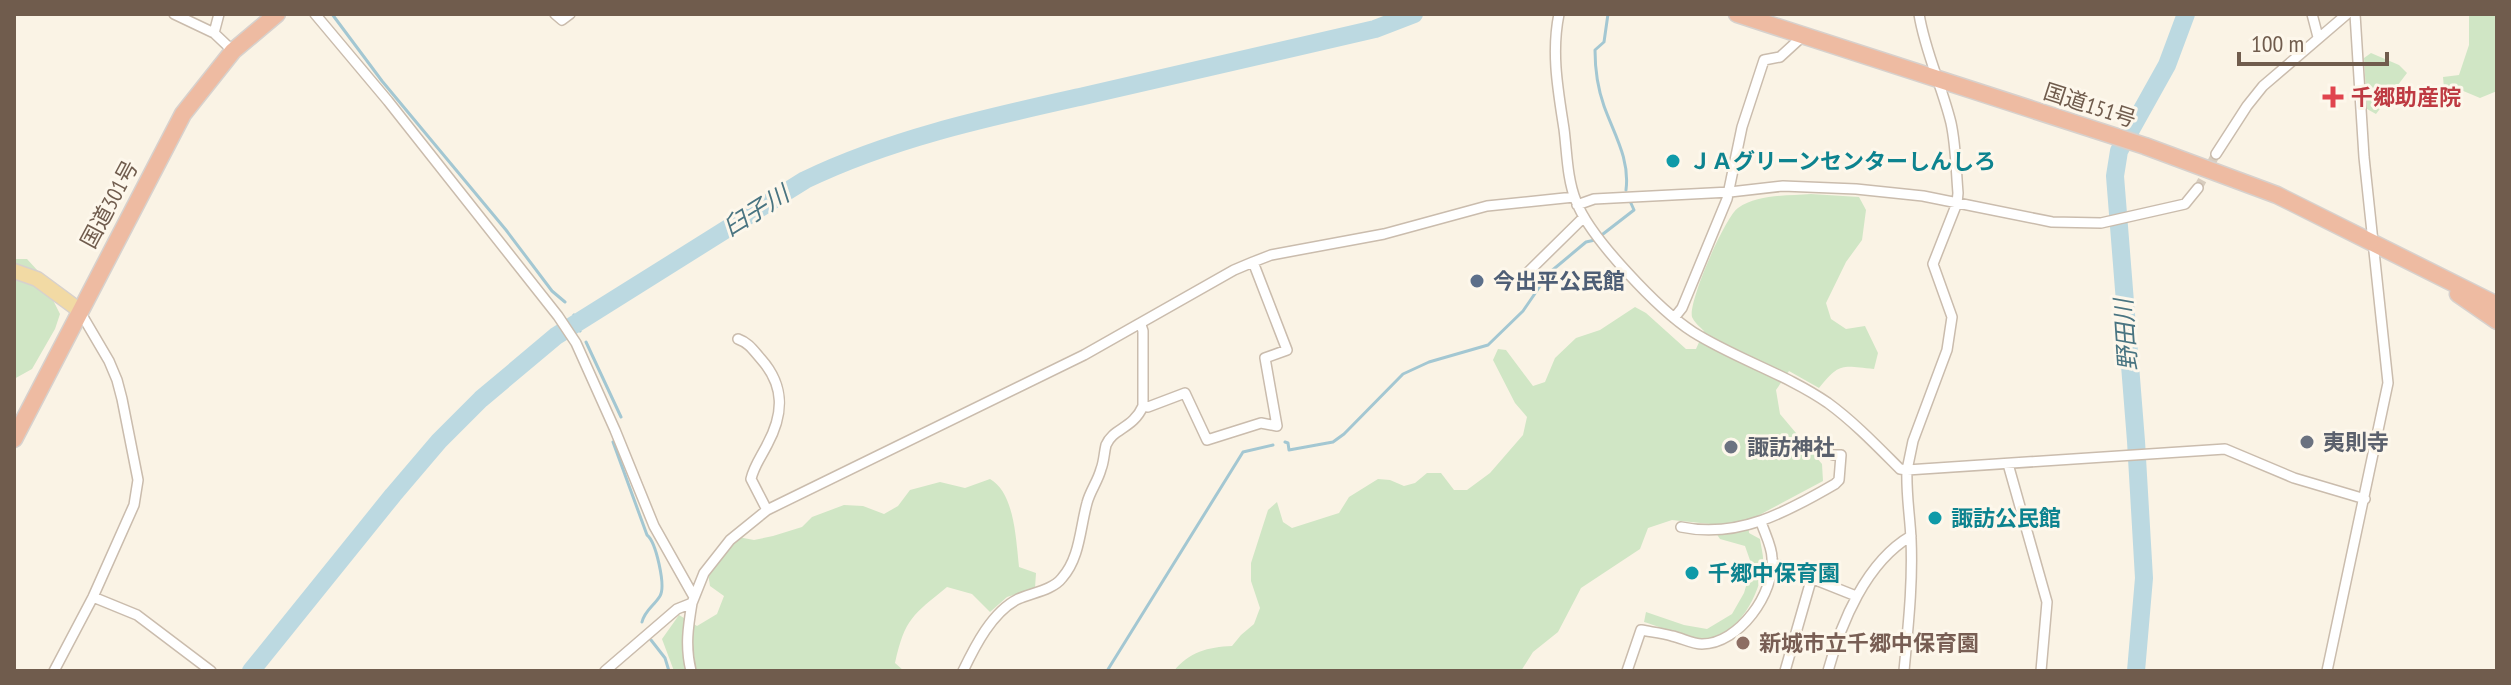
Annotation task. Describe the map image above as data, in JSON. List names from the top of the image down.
{
  "streets": {
    "highway": ["国道151号", "国道301号"]
  },
  "water": ["臼子川", "野田川"],
  "places": {
    "health": ["千郷助産院"],
    "other": [
      "ＪＡグリーンセンターしんしろ",
      "今出平公民館",
      "夷則寺",
      "諏訪神社",
      "諏訪公民館",
      "千郷中保育園",
      "新城市立千郷中保育園"
    ]
  },
  "scale_bar": "100 m"
}
